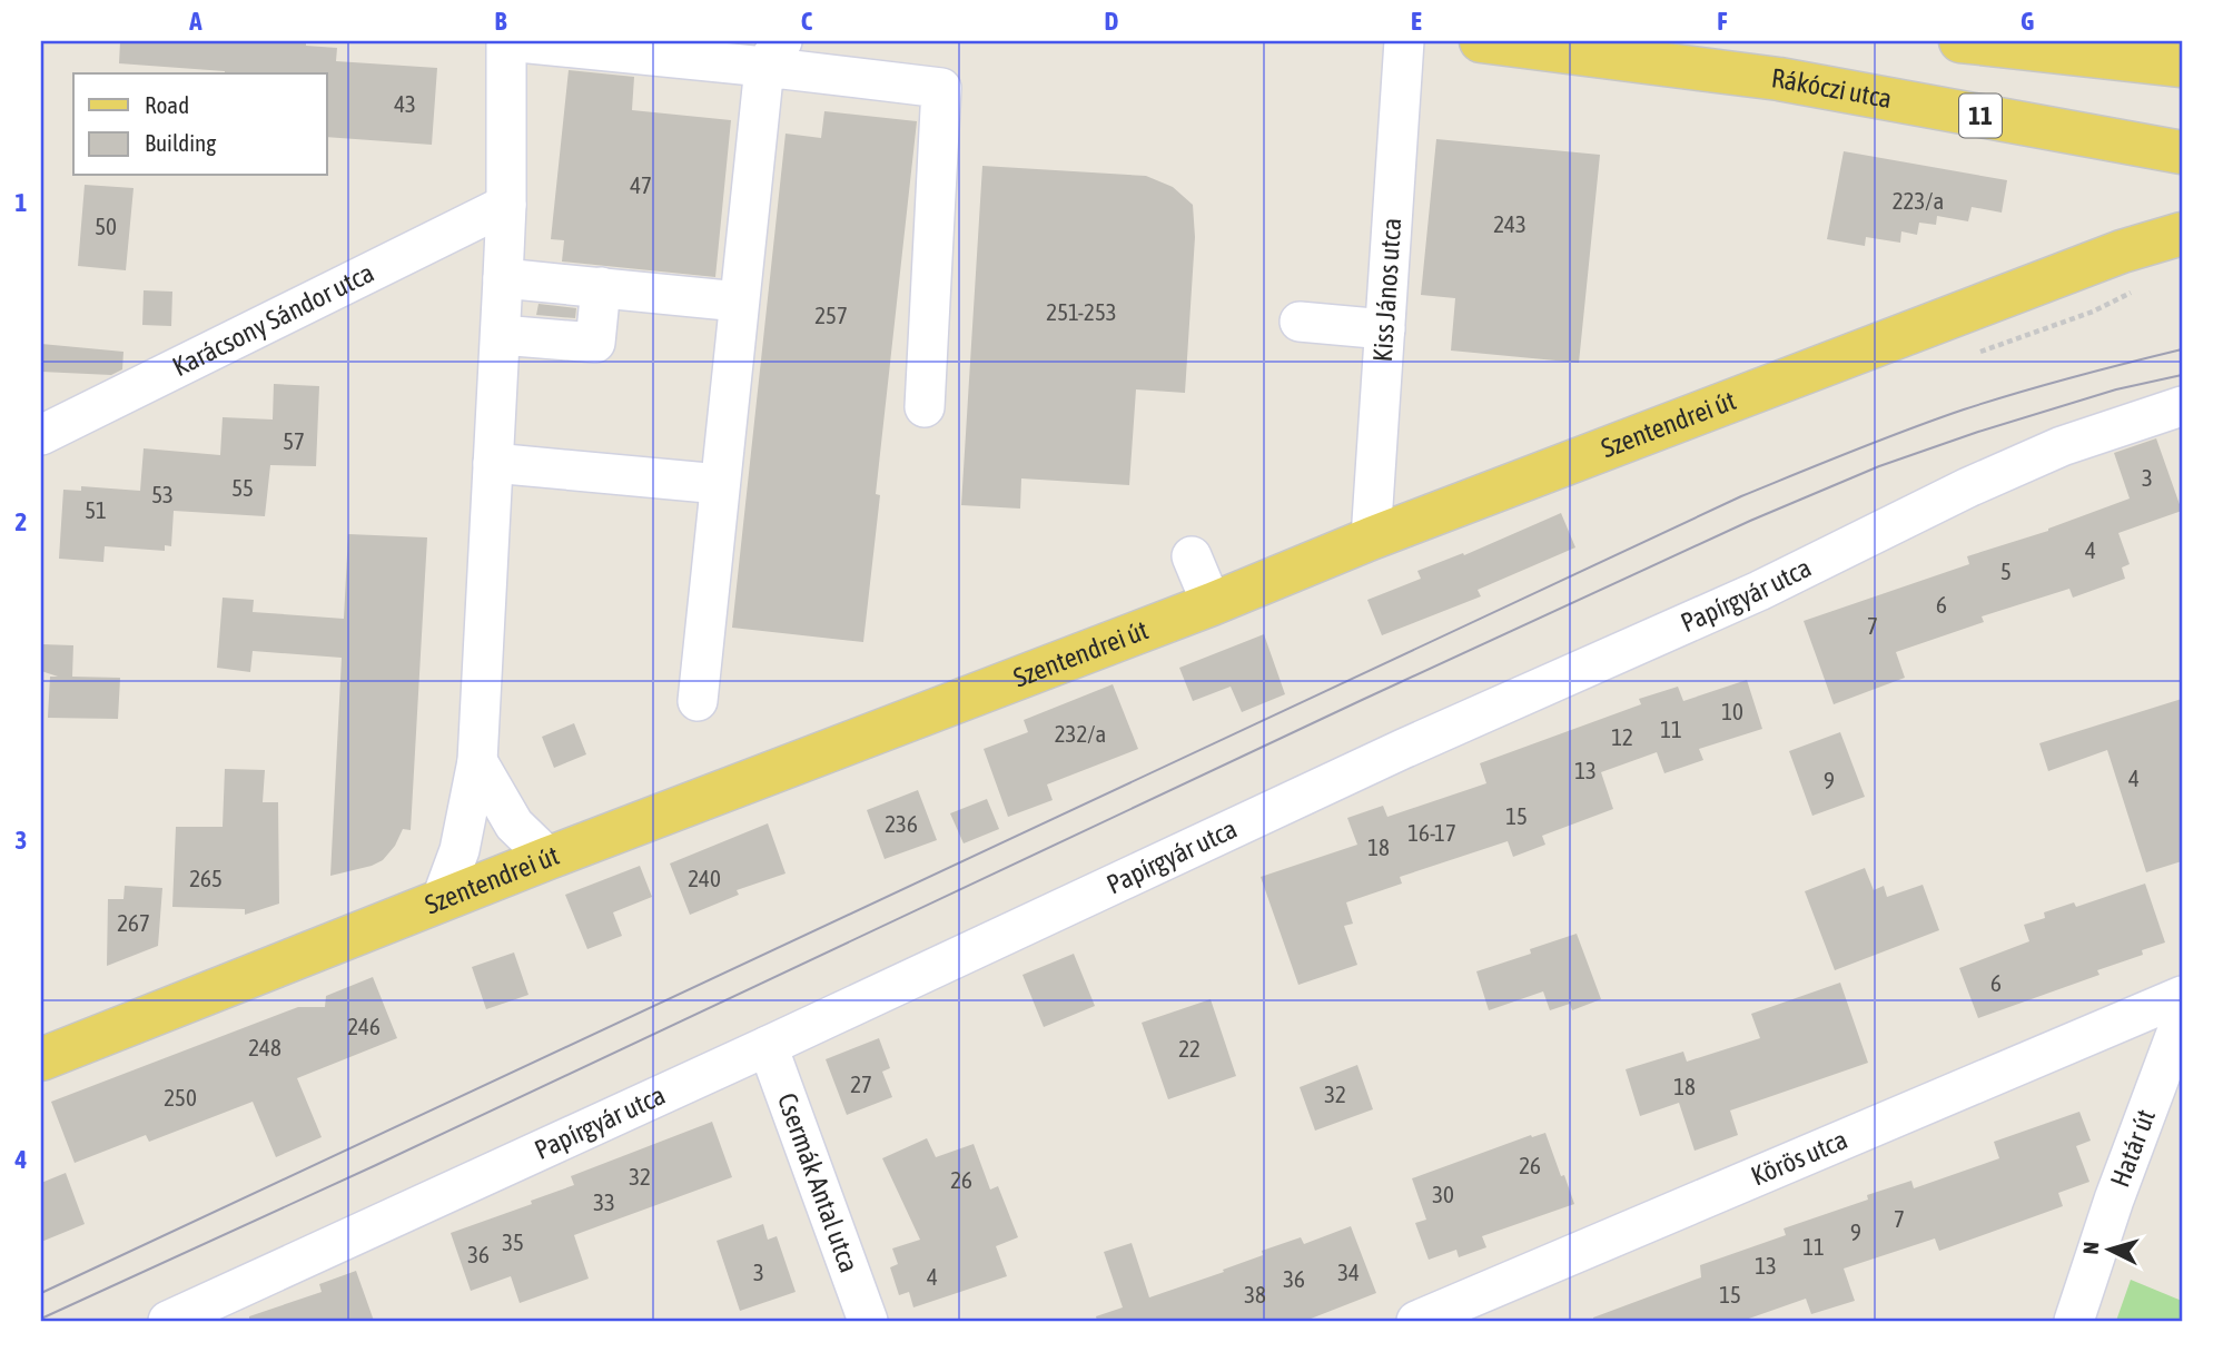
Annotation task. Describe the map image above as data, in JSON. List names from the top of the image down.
{
  "streets": {
    "main road": ["Rákóczi utca", "11", "Szentendrei út"],
    "street": [
      "Kiss János utca",
      "Karácsony Sándor utca",
      "Papírgyár utca",
      "Határ út",
      "Körös utca",
      "Csermák Antal utca"
    ]
  },
  "crossings": [
    ["Kiss János utca", "Szentendrei út"],
    ["Papírgyár utca", "Csermák Antal utca"]
  ],
  "house_numbers": [
    "43",
    "47",
    "223/a",
    "243",
    "50",
    "251-253",
    "257",
    "57",
    "3",
    "55",
    "53",
    "51",
    "4",
    "5",
    "6",
    "7",
    "10",
    "11",
    "232/a",
    "12",
    "13",
    "4",
    "9",
    "15",
    "236",
    "16-17",
    "18",
    "265",
    "240",
    "267",
    "6",
    "246",
    "248",
    "22",
    "27",
    "18",
    "32",
    "250",
    "26",
    "32",
    "26",
    "30",
    "33",
    "7",
    "9",
    "35",
    "11",
    "36",
    "13",
    "3",
    "34",
    "4",
    "36",
    "38",
    "15"
  ],
  "legend": ["Road", "Building"],
  "north": "left",
  "grid": {
    "columns": [
      "A",
      "B",
      "C",
      "D",
      "E",
      "F",
      "G"
    ],
    "rows": [
      "1",
      "2",
      "3",
      "4"
    ]
  }
}
